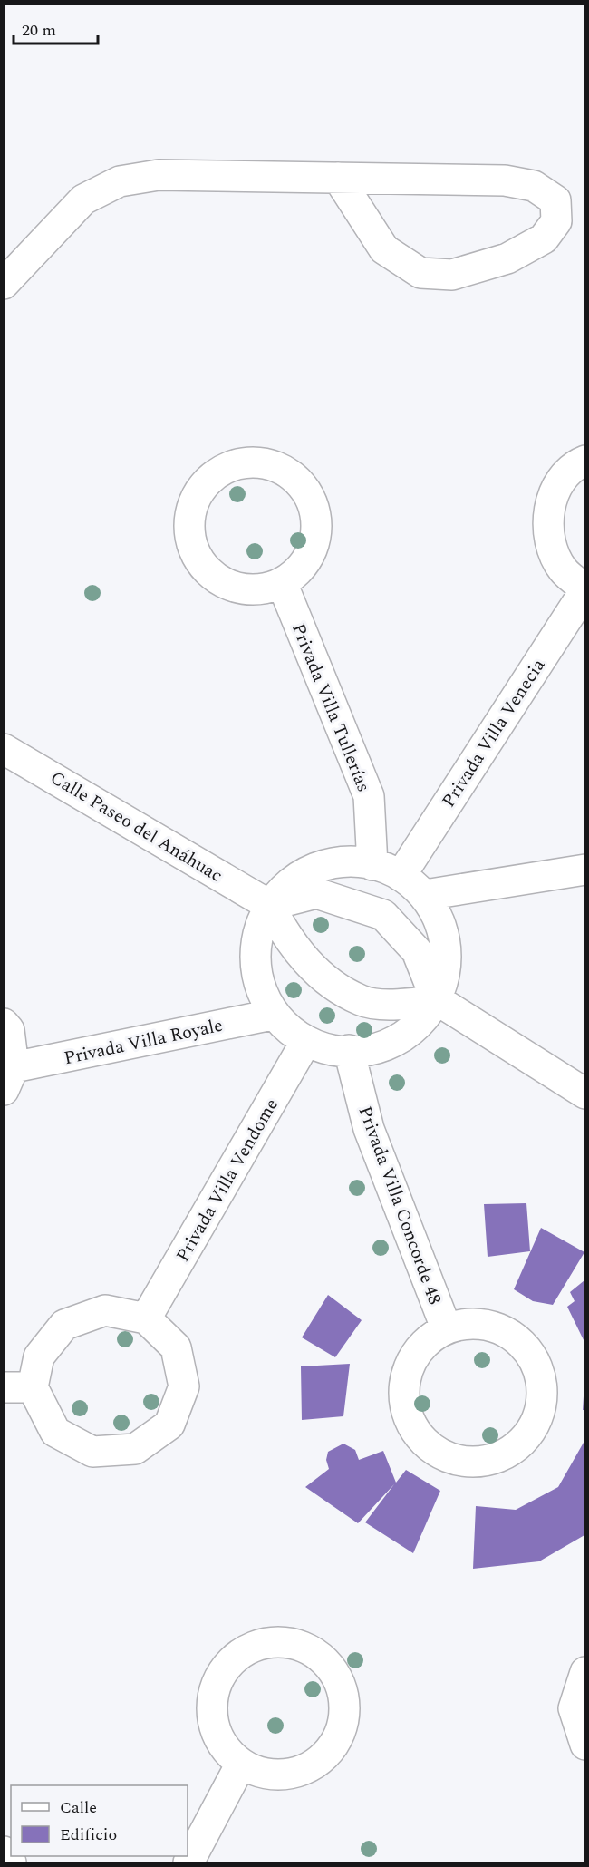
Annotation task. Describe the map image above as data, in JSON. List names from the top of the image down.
{
  "streets": {
    "street": [
      "Privada Villa Tullerías",
      "Privada Villa Venecia",
      "Calle Paseo del Anáhuac",
      "Privada Villa Royale",
      "Privada Villa Vendome",
      "Privada Villa Concorde 48"
    ]
  },
  "legend": ["Calle", "Edificio"],
  "scale_bar": "20 m"
}
